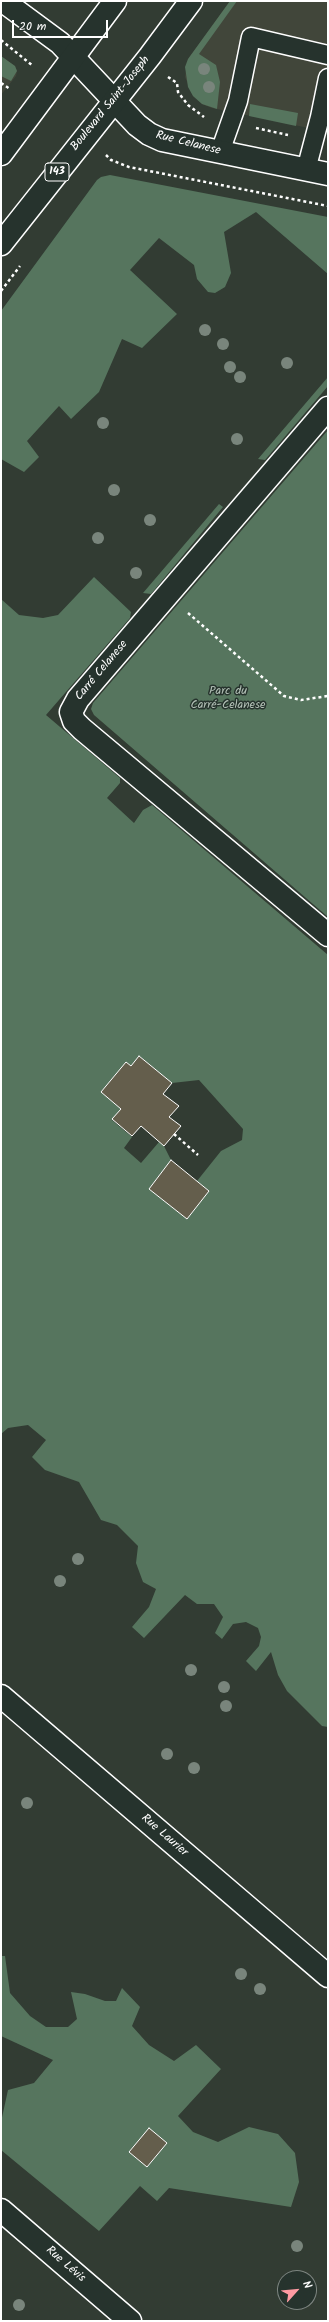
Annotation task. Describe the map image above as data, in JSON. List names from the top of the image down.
{
  "streets": {
    "street": [
      "Boulevard Saint-Joseph",
      "Rue Celanese",
      "143",
      "Carré Celanese",
      "Rue Laurier",
      "Rue Lévis"
    ]
  },
  "crossings": [
    ["Boulevard Saint-Joseph", "Rue Celanese"]
  ],
  "parks": ["Parc du Carré-Celanese"],
  "scale_bar": "20 m",
  "north": "top right"
}
